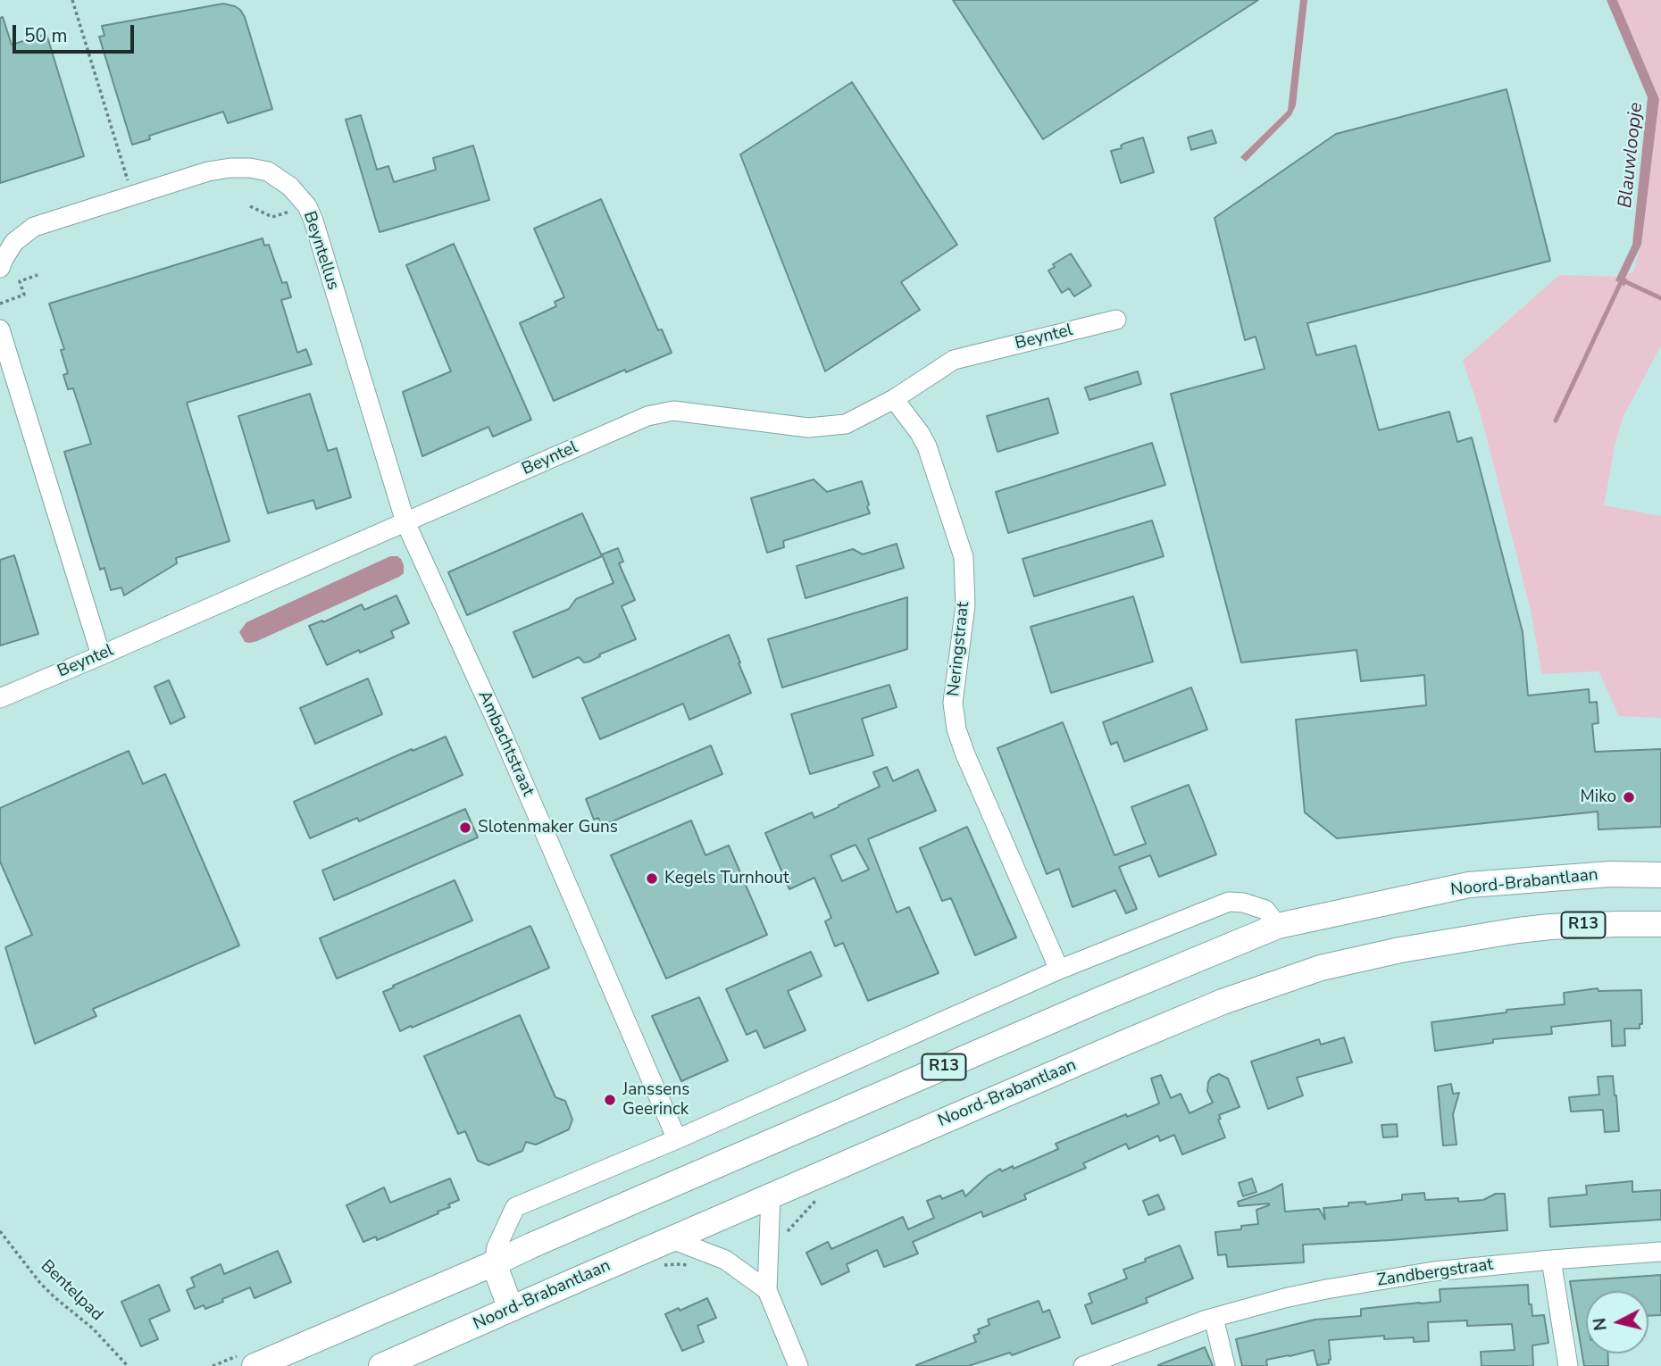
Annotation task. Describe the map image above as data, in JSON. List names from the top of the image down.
{
  "streets": {
    "main road": ["Noord-Brabantlaan", "R13"],
    "street": [
      "Beyntellus",
      "Beyntel",
      "Neringstraat",
      "Ambachtstraat",
      "Zandbergstraat"
    ],
    "path": ["Bentelpad"]
  },
  "crossings": [
    ["Beyntellus", "Beyntel"],
    ["Beyntellus", "Ambachtstraat"],
    ["Beyntel", "Neringstraat"],
    ["Beyntel", "Ambachtstraat"]
  ],
  "water": ["Blauwloopje"],
  "places": [
    "Miko",
    "Slotenmaker Guns",
    "Kegels Turnhout",
    "Janssens Geerinck"
  ],
  "scale_bar": "50 m",
  "north": "left"
}
